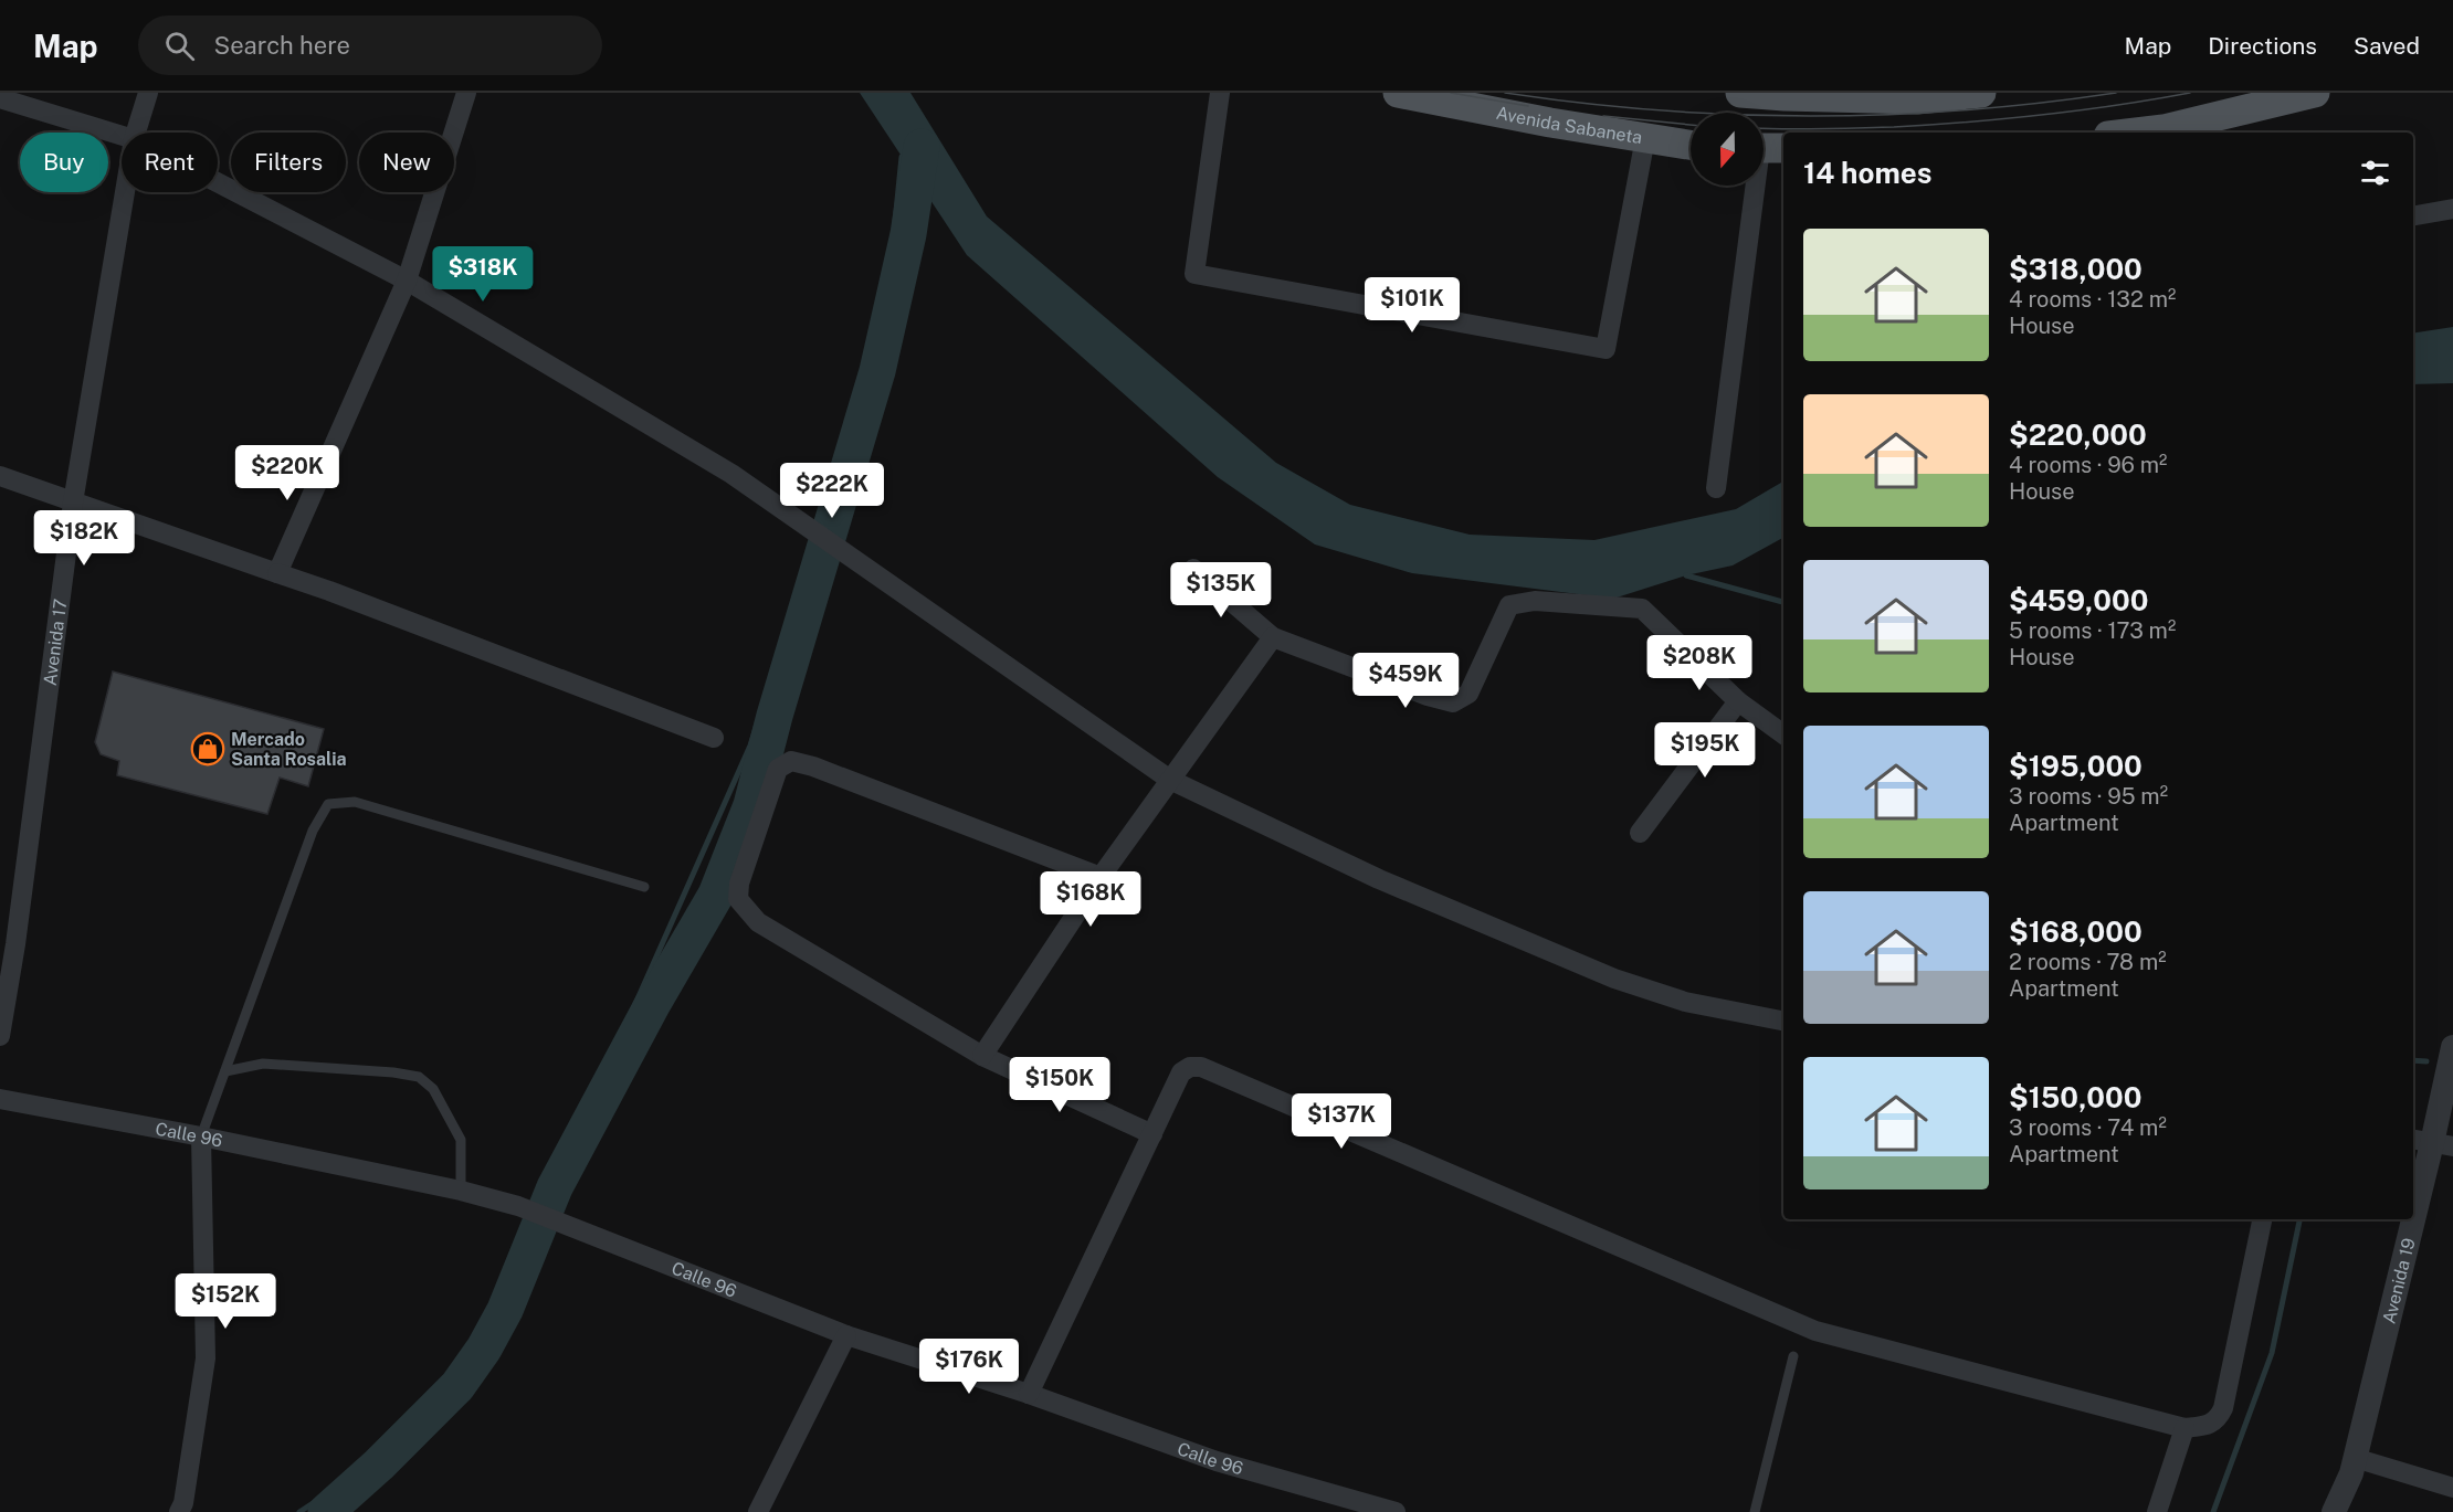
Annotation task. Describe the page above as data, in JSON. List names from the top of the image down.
{
  "streets": {
    "main road": ["Avenida Sabaneta"],
    "street": ["Avenida 17", "Calle 96", "Avenida 19"]
  },
  "places": {
    "shop": ["Mercado Santa Rosalia"]
  },
  "north": "bottom",
  "page": {
    "header": "Map",
    "search": "Search here",
    "nav": ["Map", "Directions", "Saved"],
    "chip": [
      "Buy",
      "Rent",
      "Filters",
      "New"
    ],
    "heading": "14 homes",
    "list": [
      {
        "name": "$318,000",
        "note": "4 rooms · 132 m² · House"
      },
      {
        "name": "$220,000",
        "note": "4 rooms · 96 m² · House"
      },
      {
        "name": "$459,000",
        "note": "5 rooms · 173 m² · House"
      },
      {
        "name": "$195,000",
        "note": "3 rooms · 95 m² · Apartment"
      },
      {
        "name": "$168,000",
        "note": "2 rooms · 78 m² · Apartment"
      },
      {
        "name": "$150,000",
        "note": "3 rooms · 74 m² · Apartment"
      }
    ],
    "price": [
      "$318K",
      "$101K",
      "$220K",
      "$222K",
      "$182K",
      "$135K",
      "$208K",
      "$459K",
      "$195K",
      "$168K",
      "$150K",
      "$137K",
      "$152K",
      "$176K"
    ]
  }
}
